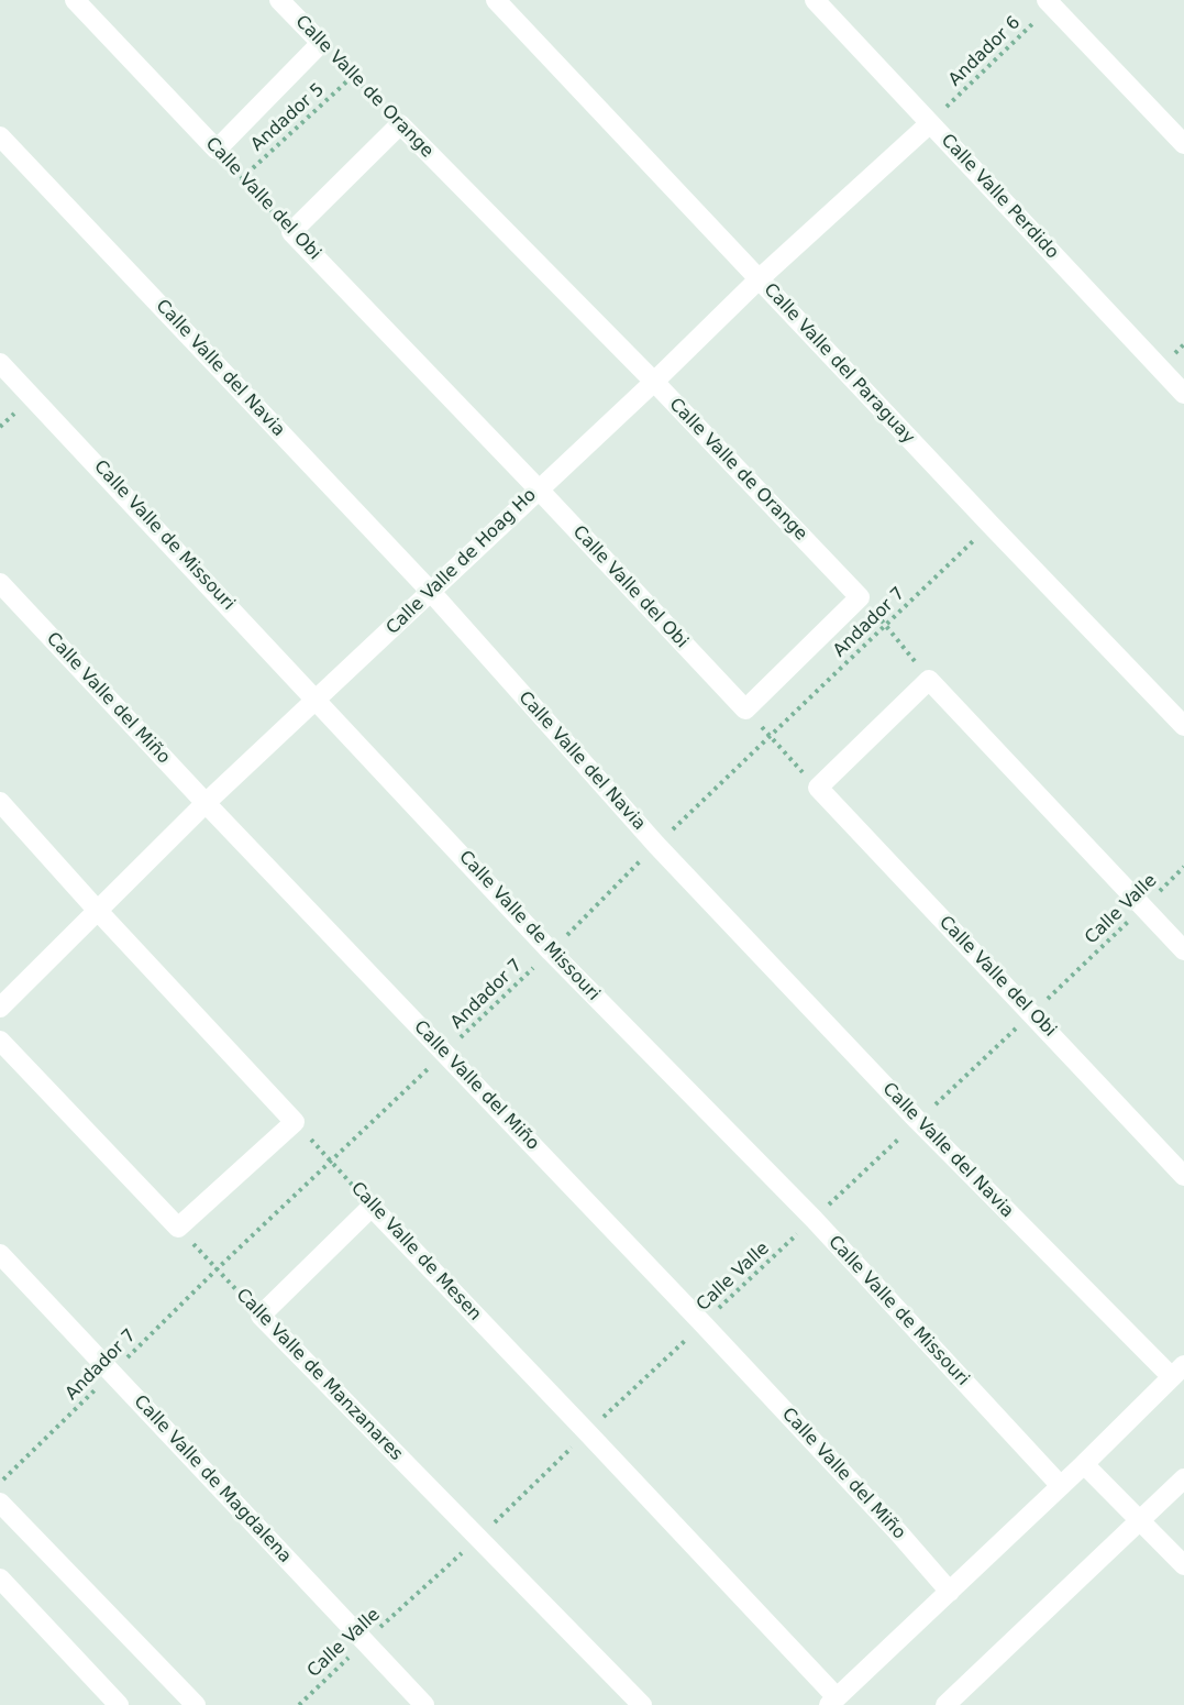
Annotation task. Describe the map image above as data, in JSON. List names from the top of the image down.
{
  "streets": {
    "street": [
      "Calle Valle de Orange",
      "Calle Valle Perdido",
      "Calle Valle del Obi",
      "Calle Valle del Paraguay",
      "Calle Valle del Navia",
      "Calle Valle de Missouri",
      "Calle Valle de Hoag Ho",
      "Calle Valle del Miño",
      "Calle Valle de Mesen",
      "Calle Valle de Manzanares",
      "Calle Valle de Magdalena"
    ],
    "path": [
      "Andador 6",
      "Andador 5",
      "Andador 7",
      "Calle Valle"
    ]
  },
  "crossings": [
    ["Andador 6", "Calle Valle Perdido"],
    ["Andador 6", "Calle Valle de Hoag Ho"],
    ["Calle Valle de Orange", "Andador 5"],
    ["Calle Valle de Orange", "Calle Valle de Hoag Ho"],
    ["Andador 5", "Calle Valle del Obi"],
    ["Calle Valle Perdido", "Calle Valle de Hoag Ho"],
    ["Calle Valle del Obi", "Calle Valle de Hoag Ho"],
    ["Calle Valle del Obi", "Calle Valle"],
    ["Calle Valle del Paraguay", "Calle Valle de Hoag Ho"],
    ["Calle Valle del Paraguay", "Andador 7"],
    ["Calle Valle del Navia", "Calle Valle de Hoag Ho"],
    ["Calle Valle del Navia", "Andador 7"],
    ["Calle Valle del Navia", "Calle Valle"],
    ["Calle Valle de Missouri", "Calle Valle de Hoag Ho"],
    ["Calle Valle de Missouri", "Andador 7"],
    ["Calle Valle de Missouri", "Calle Valle"],
    ["Calle Valle de Hoag Ho", "Calle Valle del Miño"],
    ["Andador 7", "Calle Valle del Miño"],
    ["Andador 7", "Calle Valle de Mesen"],
    ["Andador 7", "Calle Valle de Manzanares"],
    ["Andador 7", "Calle Valle de Magdalena"],
    ["Calle Valle del Miño", "Calle Valle"],
    ["Calle Valle", "Calle Valle de Mesen"],
    ["Calle Valle", "Calle Valle de Manzanares"],
    ["Calle Valle", "Calle Valle de Magdalena"]
  ]
}
